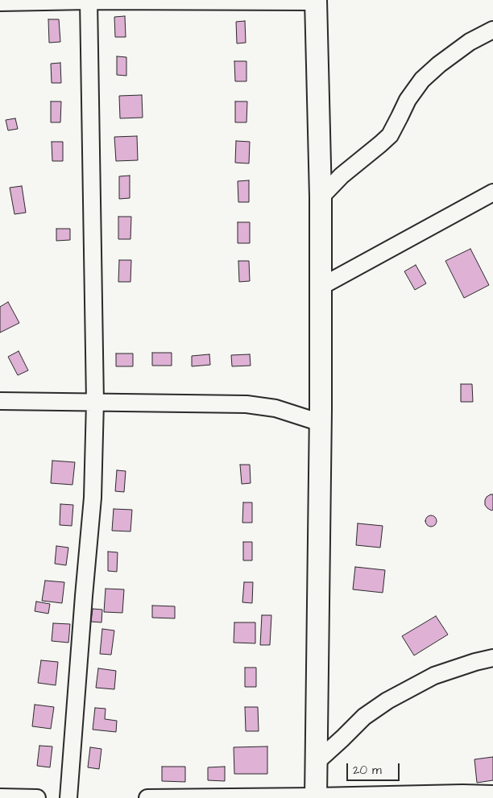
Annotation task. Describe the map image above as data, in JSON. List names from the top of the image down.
{
  "scale_bar": "20 m"
}
